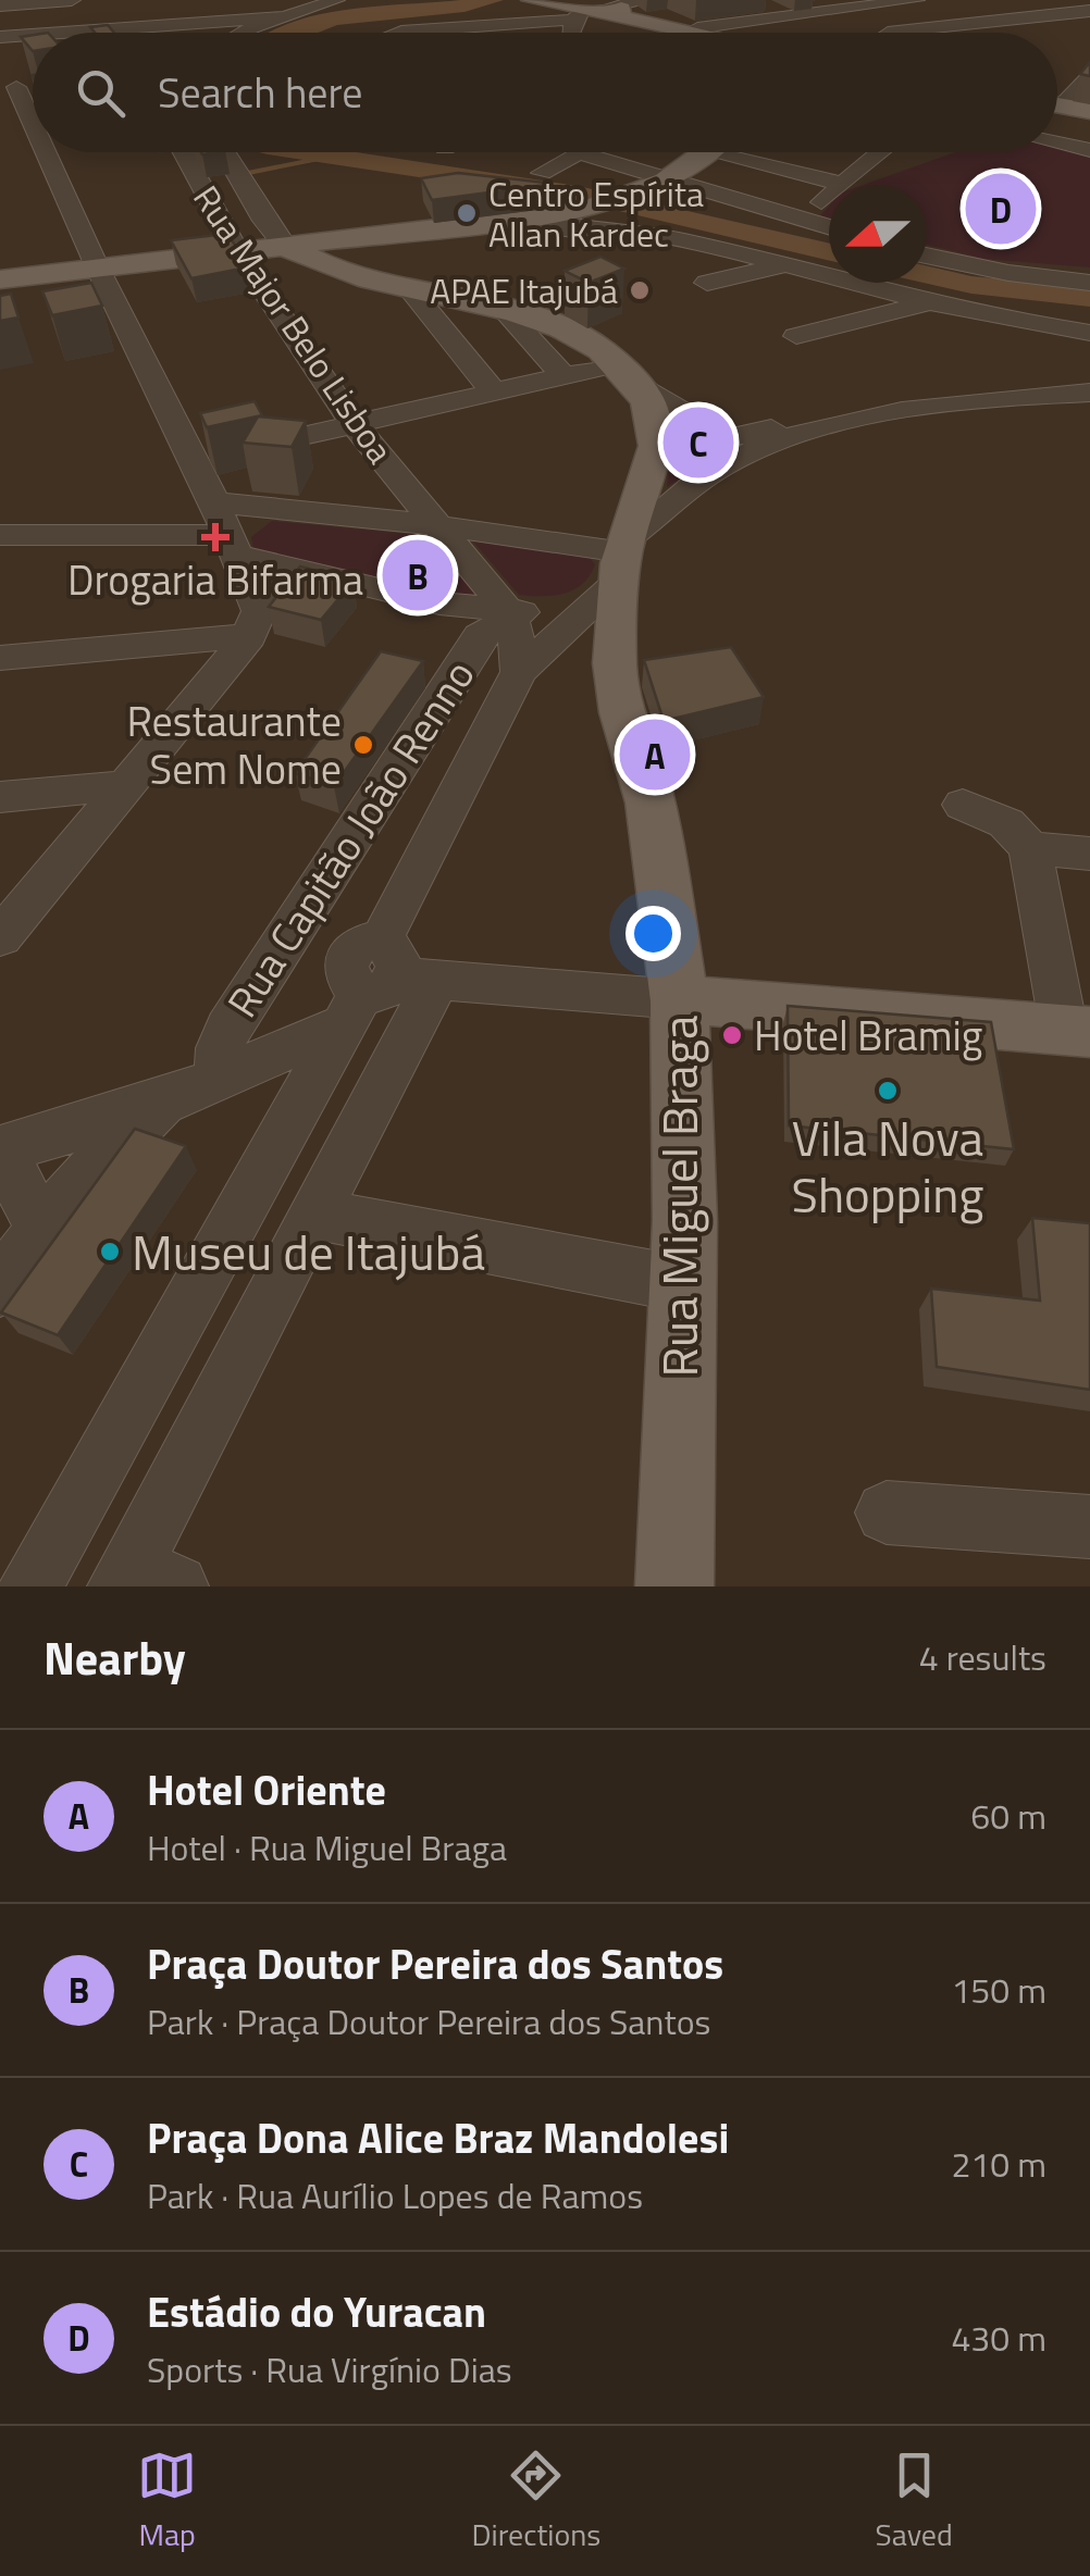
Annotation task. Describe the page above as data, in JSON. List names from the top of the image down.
{
  "streets": {
    "main road": ["Rua Miguel Braga"],
    "street": ["Rua Major Belo Lisboa", "Rua Capitão João Renno"]
  },
  "crossings": [
    ["Rua Major Belo Lisboa", "Rua Capitão João Renno"]
  ],
  "places": {
    "other": [
      "Centro Espírita Allan Kardec",
      "APAE Itajubá",
      "Restaurante Sem Nome",
      "Hotel Bramig",
      "Vila Nova Shopping",
      "Museu de Itajubá"
    ],
    "health": ["Drogaria Bifarma"]
  },
  "north": "left",
  "page": {
    "search": "Search here",
    "pins": [
      "D",
      "C",
      "B",
      "A"
    ],
    "heading": ["Nearby", "4 results"],
    "list": [
      {
        "mark": "A",
        "name": "Hotel Oriente",
        "note": "Hotel · Rua Miguel Braga",
        "value": "60 m"
      },
      {
        "mark": "B",
        "name": "Praça Doutor Pereira dos Santos",
        "note": "Park · Praça Doutor Pereira dos Santos",
        "value": "150 m"
      },
      {
        "mark": "C",
        "name": "Praça Dona Alice Braz Mandolesi",
        "note": "Park · Rua Aurílio Lopes de Ramos",
        "value": "210 m"
      },
      {
        "mark": "D",
        "name": "Estádio do Yuracan",
        "note": "Sports · Rua Virgínio Dias",
        "value": "430 m"
      }
    ],
    "nav": ["Map", "Directions", "Saved"]
  }
}
